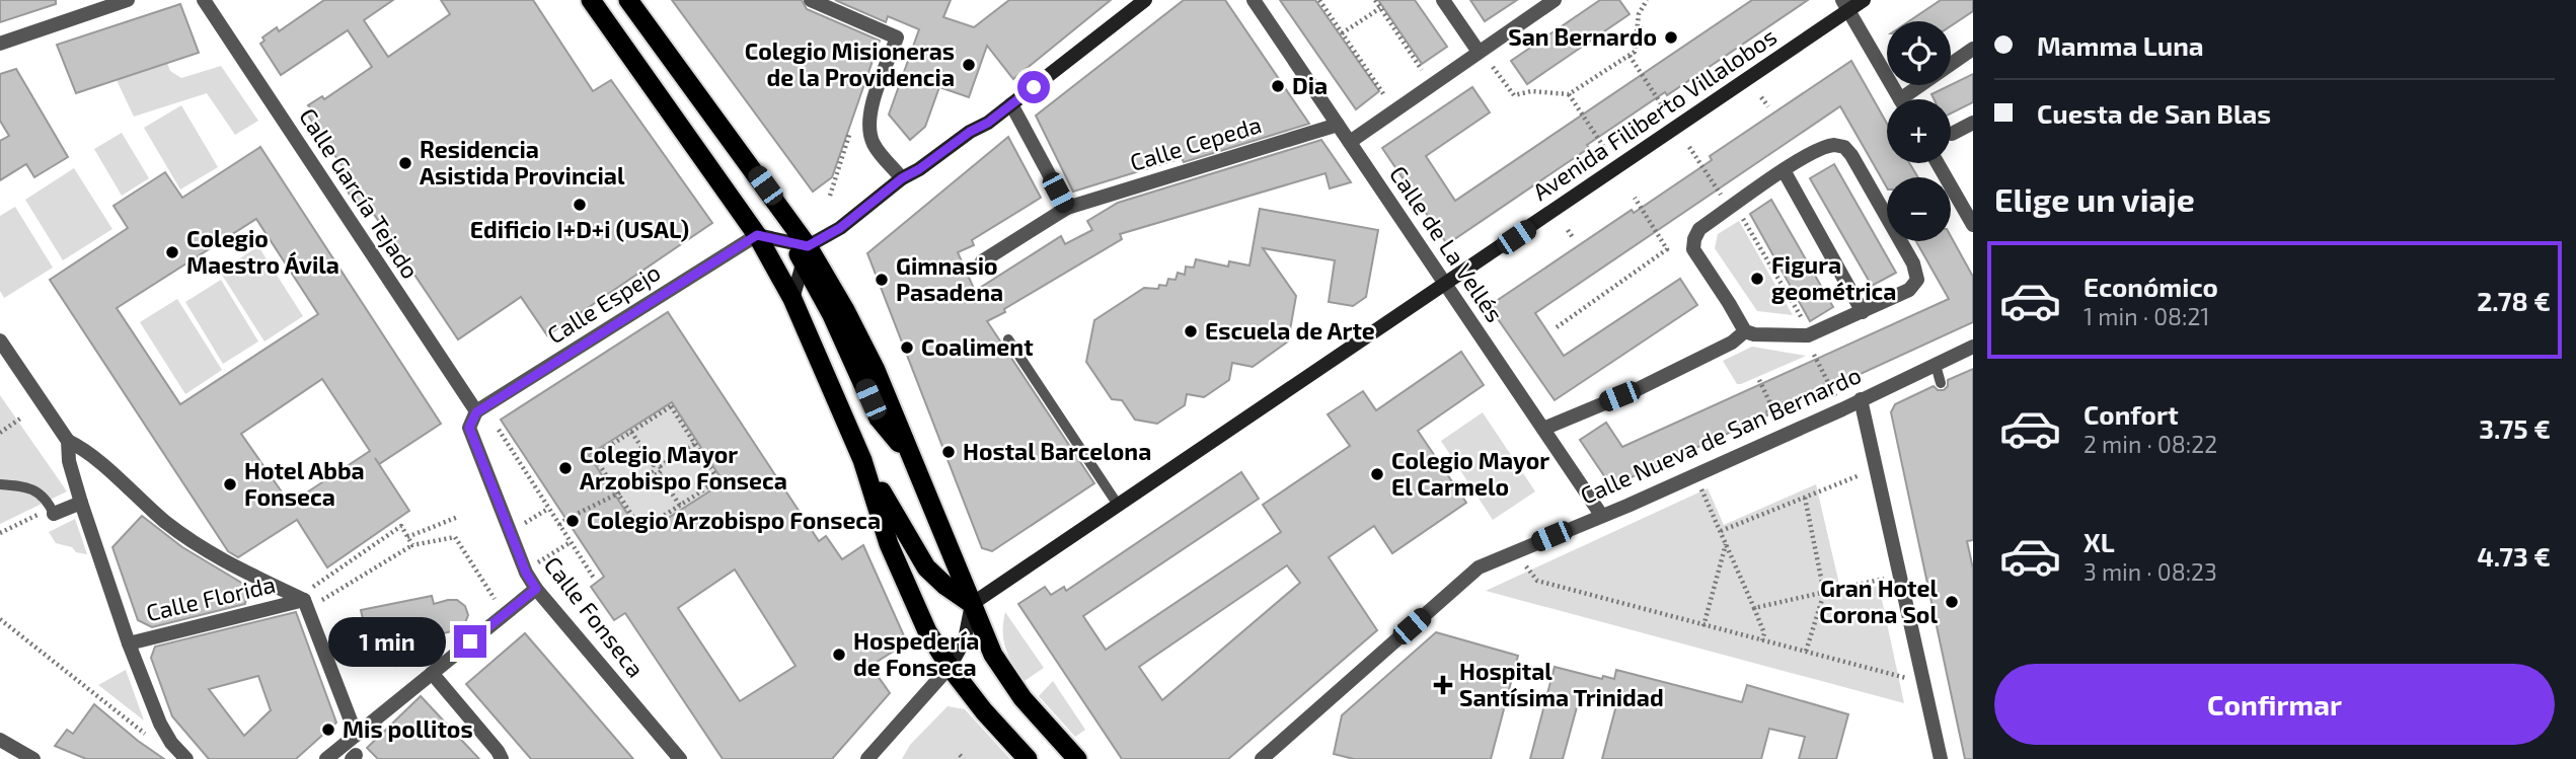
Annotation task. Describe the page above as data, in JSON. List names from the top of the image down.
{
  "streets": {
    "main road": ["Avenida Filiberto Villalobos"],
    "street": [
      "Calle Cepeda",
      "Calle García Tejado",
      "Calle de La Vellés",
      "Calle Espejo",
      "Calle Nueva de San Bernardo",
      "Calle Florida",
      "Calle Fonseca"
    ]
  },
  "crossings": [
    ["Avenida Filiberto Villalobos", "Calle de La Vellés"],
    ["Calle Cepeda", "Calle de La Vellés"],
    ["Calle García Tejado", "Calle Espejo"],
    ["Calle García Tejado", "Calle Fonseca"],
    ["Calle de La Vellés", "Calle Nueva de San Bernardo"],
    ["Calle Espejo", "Calle Fonseca"]
  ],
  "places": {
    "other": [
      "San Bernardo",
      "Colegio Misioneras de la Providencia",
      "Dia",
      "Residencia Asistida Provincial",
      "Edificio I+D+i (USAL)",
      "Colegio Maestro Ávila",
      "Figura geométrica",
      "Gimnasio Pasadena",
      "Escuela de Arte",
      "Coaliment",
      "Hostal Barcelona",
      "Colegio Mayor Arzobispo Fonseca",
      "Colegio Mayor El Carmelo",
      "Hotel Abba Fonseca",
      "Colegio Arzobispo Fonseca",
      "Gran Hotel Corona Sol",
      "Hospedería de Fonseca",
      "Mis pollitos"
    ],
    "health": ["Hospital Santísima Trinidad"]
  },
  "page": {
    "banner": ["Mamma Luna", "Cuesta de San Blas"],
    "map_buttons": ["+", "−"],
    "heading": "Elige un viaje",
    "list": [
      {
        "name": "Económico",
        "note": "1 min · 08:21",
        "value": "2.78 €"
      },
      {
        "name": "Confort",
        "note": "2 min · 08:22",
        "value": "3.75 €"
      },
      {
        "name": "XL",
        "note": "3 min · 08:23",
        "value": "4.73 €"
      }
    ],
    "bubble": "1 min",
    "buttons": "Confirmar"
  }
}
